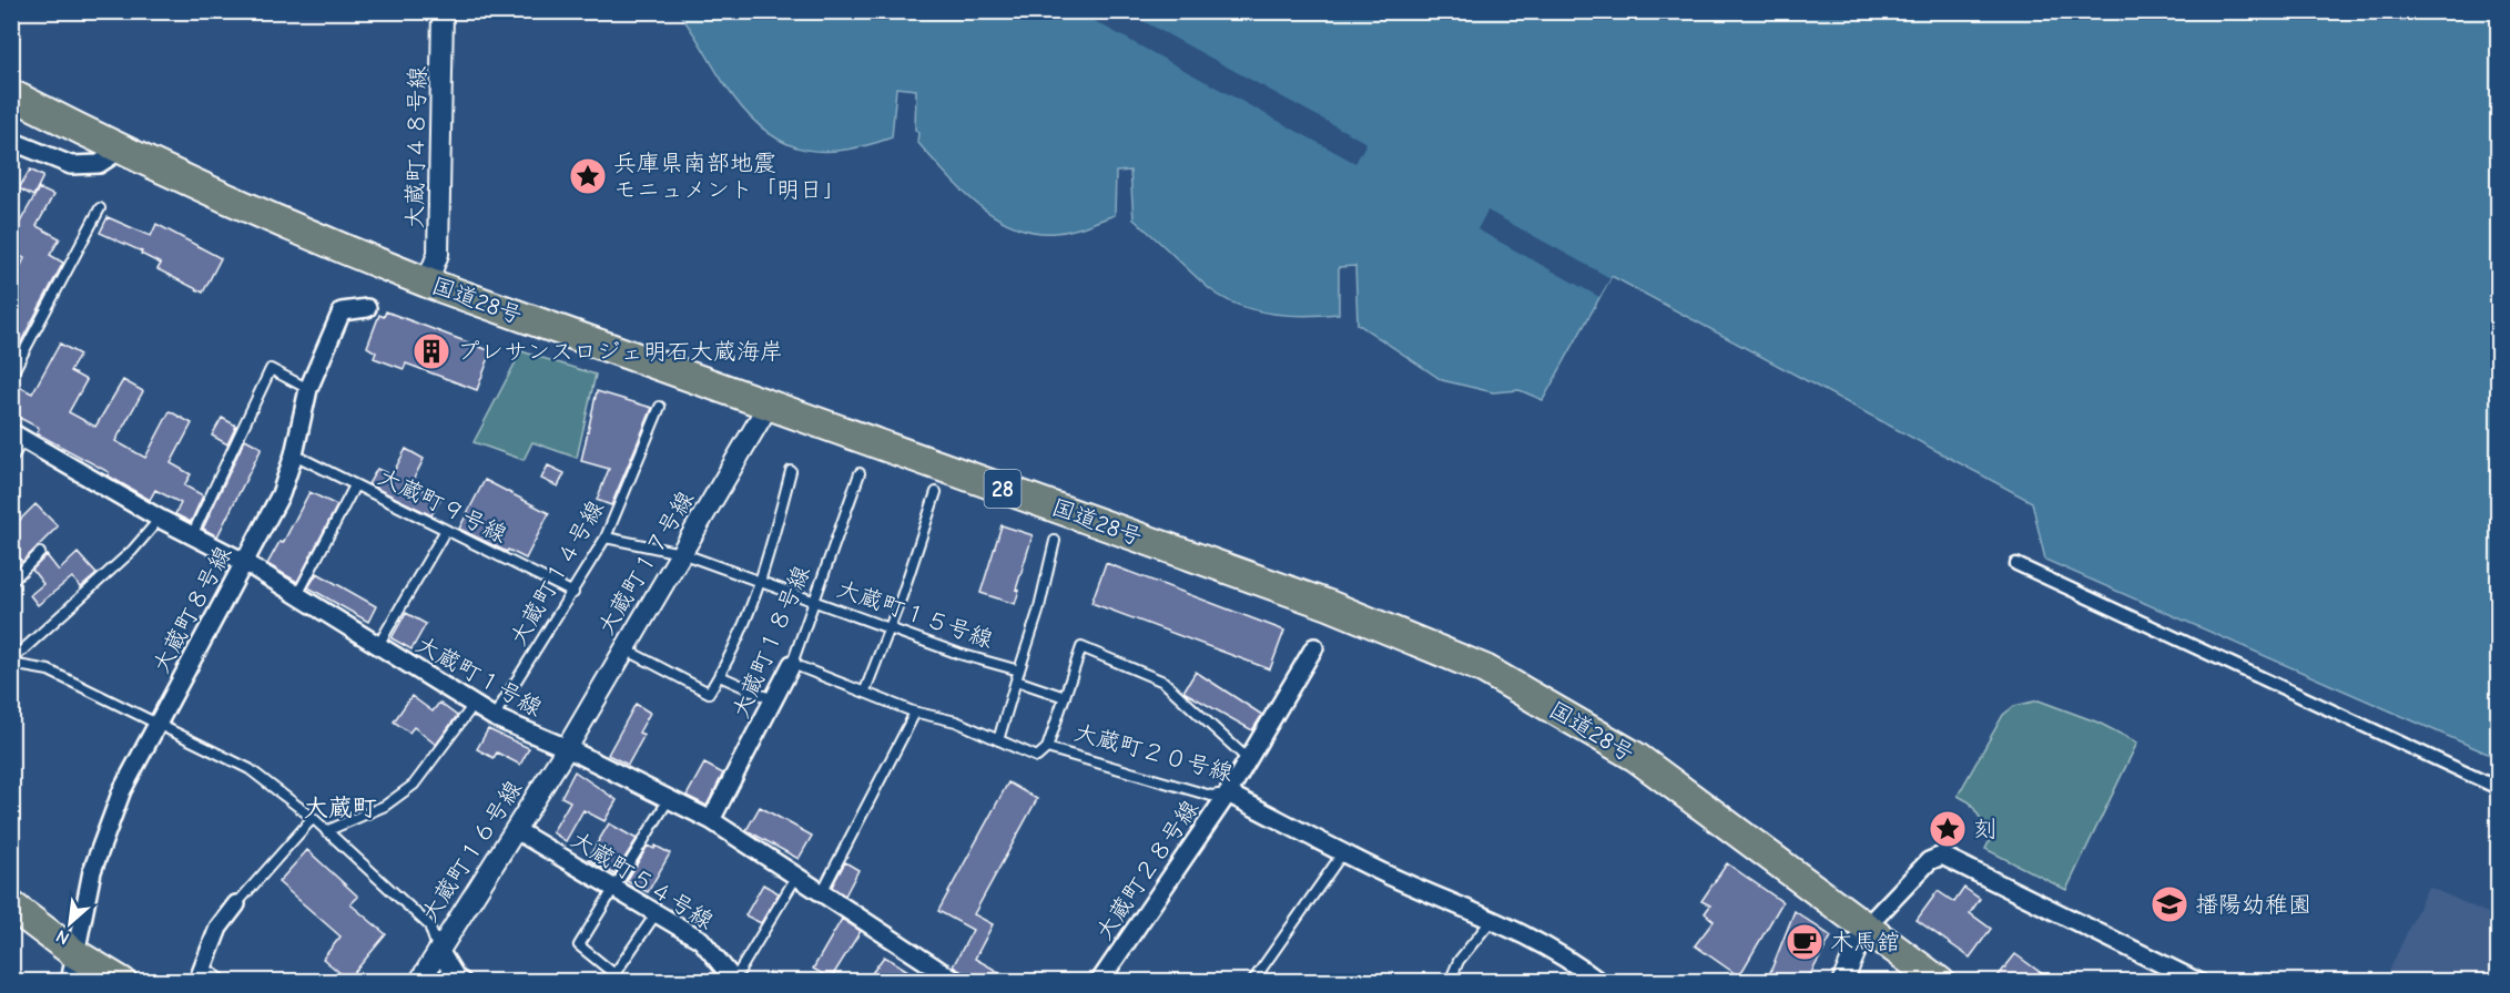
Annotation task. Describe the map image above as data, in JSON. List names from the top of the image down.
{
  "streets": {
    "highway": ["国道28号", "28"],
    "street": [
      "大蔵町４８号線",
      "大蔵町１７号線",
      "大蔵町８号線",
      "大蔵町１８号線",
      "大蔵町１号線",
      "大蔵町２０号線",
      "大蔵町１６号線",
      "大蔵町２８号線",
      "大蔵町５４号線"
    ],
    "lane": ["大蔵町９号線", "大蔵町１４号線", "大蔵町１５号線"]
  },
  "crossings": [
    ["大蔵町４８号線", "国道28号"],
    ["国道28号", "大蔵町１７号線"],
    ["大蔵町９号線", "大蔵町１４号線"],
    ["大蔵町９号線", "大蔵町８号線"],
    ["大蔵町１７号線", "大蔵町１５号線"],
    ["大蔵町１７号線", "大蔵町１号線"],
    ["大蔵町１７号線", "大蔵町１６号線"],
    ["大蔵町１４号線", "大蔵町１５号線"],
    ["大蔵町１４号線", "大蔵町１号線"],
    ["大蔵町８号線", "大蔵町１号線"],
    ["大蔵町１５号線", "大蔵町１８号線"],
    ["大蔵町１８号線", "大蔵町１号線"],
    ["大蔵町１８号線", "大蔵町２０号線"],
    ["大蔵町１号線", "大蔵町１６号線"],
    ["大蔵町２０号線", "大蔵町２８号線"],
    ["大蔵町１６号線", "大蔵町５４号線"]
  ],
  "districts": ["大蔵町"],
  "places": {
    "place": ["兵庫県南部地震 モニュメント「明日」", "刻"],
    "building": ["プレサンスロジェ明石大蔵海岸"],
    "school or university": ["播陽幼稚園"],
    "cafe": ["木馬舘"]
  },
  "north": "bottom left"
}
